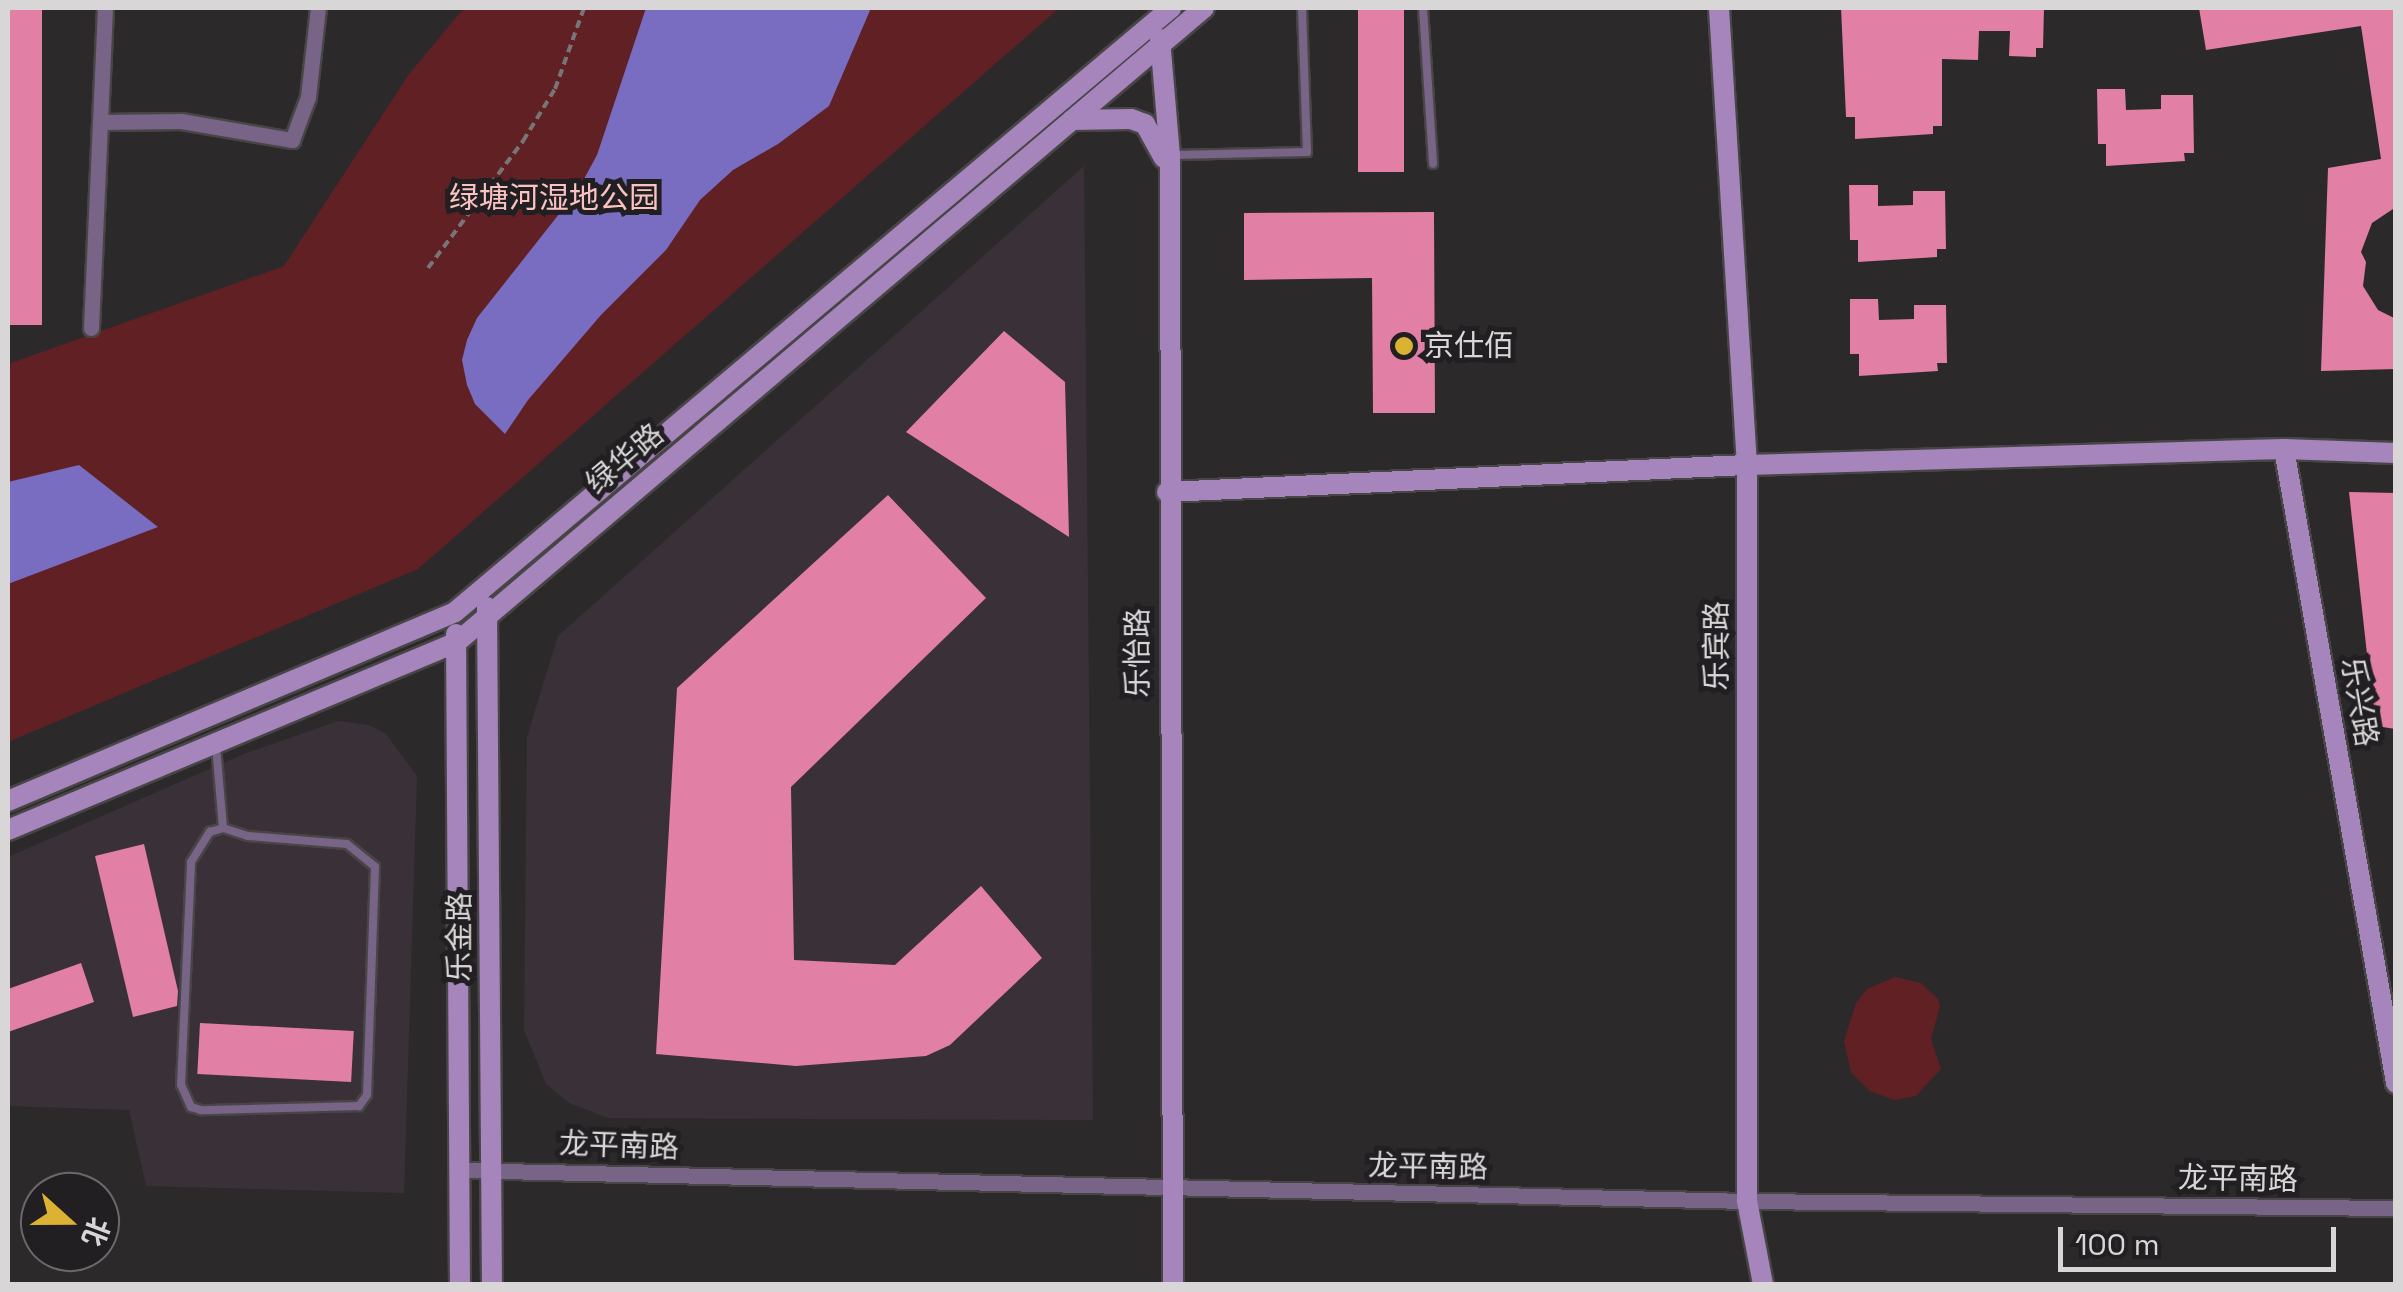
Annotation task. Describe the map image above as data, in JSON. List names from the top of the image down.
{
  "streets": {
    "main road": [
      "绿华路",
      "乐宾路",
      "乐怡路",
      "乐兴路",
      "乐金路"
    ],
    "street": ["龙平南路"]
  },
  "crossings": [
    ["绿华路", "乐怡路"],
    ["绿华路", "乐金路"],
    ["乐宾路", "龙平南路"],
    ["乐怡路", "龙平南路"],
    ["乐金路", "龙平南路"]
  ],
  "parks": ["绿塘河湿地公园"],
  "places": ["京仕佰"],
  "scale_bar": "100 m",
  "north": "right"
}
